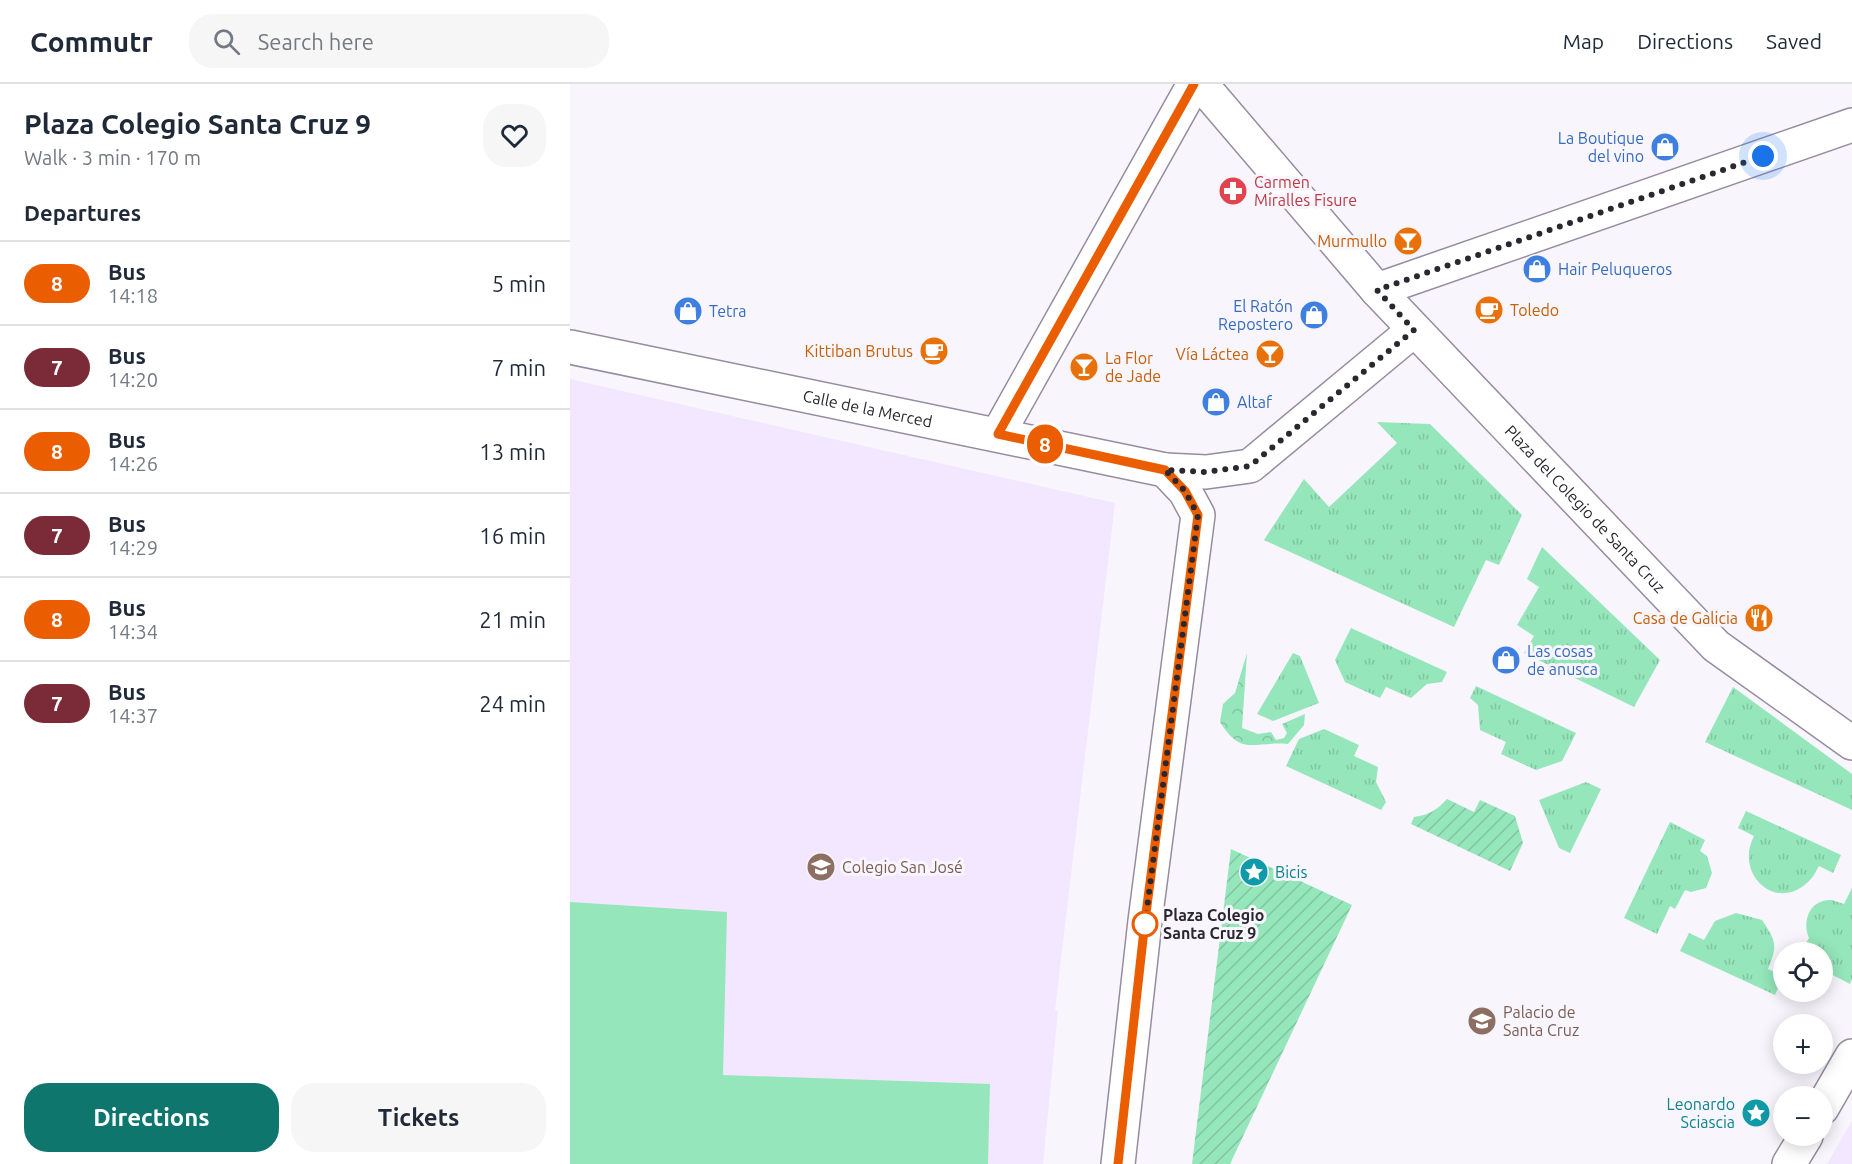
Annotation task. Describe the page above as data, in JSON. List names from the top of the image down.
{
  "streets": {
    "street": ["Calle de la Merced", "Plaza del Colegio de Santa Cruz"]
  },
  "places": {
    "shop": [
      "La Boutique del vino",
      "Hair Peluqueros",
      "Tetra",
      "El Ratón Repostero",
      "Altaf",
      "Las cosas de anusca"
    ],
    "pharmacy": ["Carmen Miralles Fisure"],
    "bar": ["Murmullo", "Vía Láctea", "La Flor de Jade"],
    "cafe": ["Toledo", "Kittiban Brutus"],
    "restaurant": ["Casa de Galicia"],
    "school or university": ["Colegio San José", "Palacio de Santa Cruz"],
    "place": ["Bicis", "Leonardo Sciascia"],
    "other": ["Plaza Colegio Santa Cruz 9"]
  },
  "lines": ["bus line 8"],
  "page": {
    "header": "Commutr",
    "search": "Search here",
    "nav": ["Map", "Directions", "Saved"],
    "heading": [
      ["Plaza Colegio Santa Cruz 9", "Walk · 3 min · 170 m"],
      "Departures"
    ],
    "on_map": "8",
    "list": [
      {
        "mark": "8",
        "name": "Bus",
        "note": "14:18",
        "value": "5 min"
      },
      {
        "mark": "7",
        "name": "Bus",
        "note": "14:20",
        "value": "7 min"
      },
      {
        "mark": "8",
        "name": "Bus",
        "note": "14:26",
        "value": "13 min"
      },
      {
        "mark": "7",
        "name": "Bus",
        "note": "14:29",
        "value": "16 min"
      },
      {
        "mark": "8",
        "name": "Bus",
        "note": "14:34",
        "value": "21 min"
      },
      {
        "mark": "7",
        "name": "Bus",
        "note": "14:37",
        "value": "24 min"
      }
    ],
    "map_buttons": ["+", "−"],
    "buttons": ["Directions", "Tickets"]
  }
}
